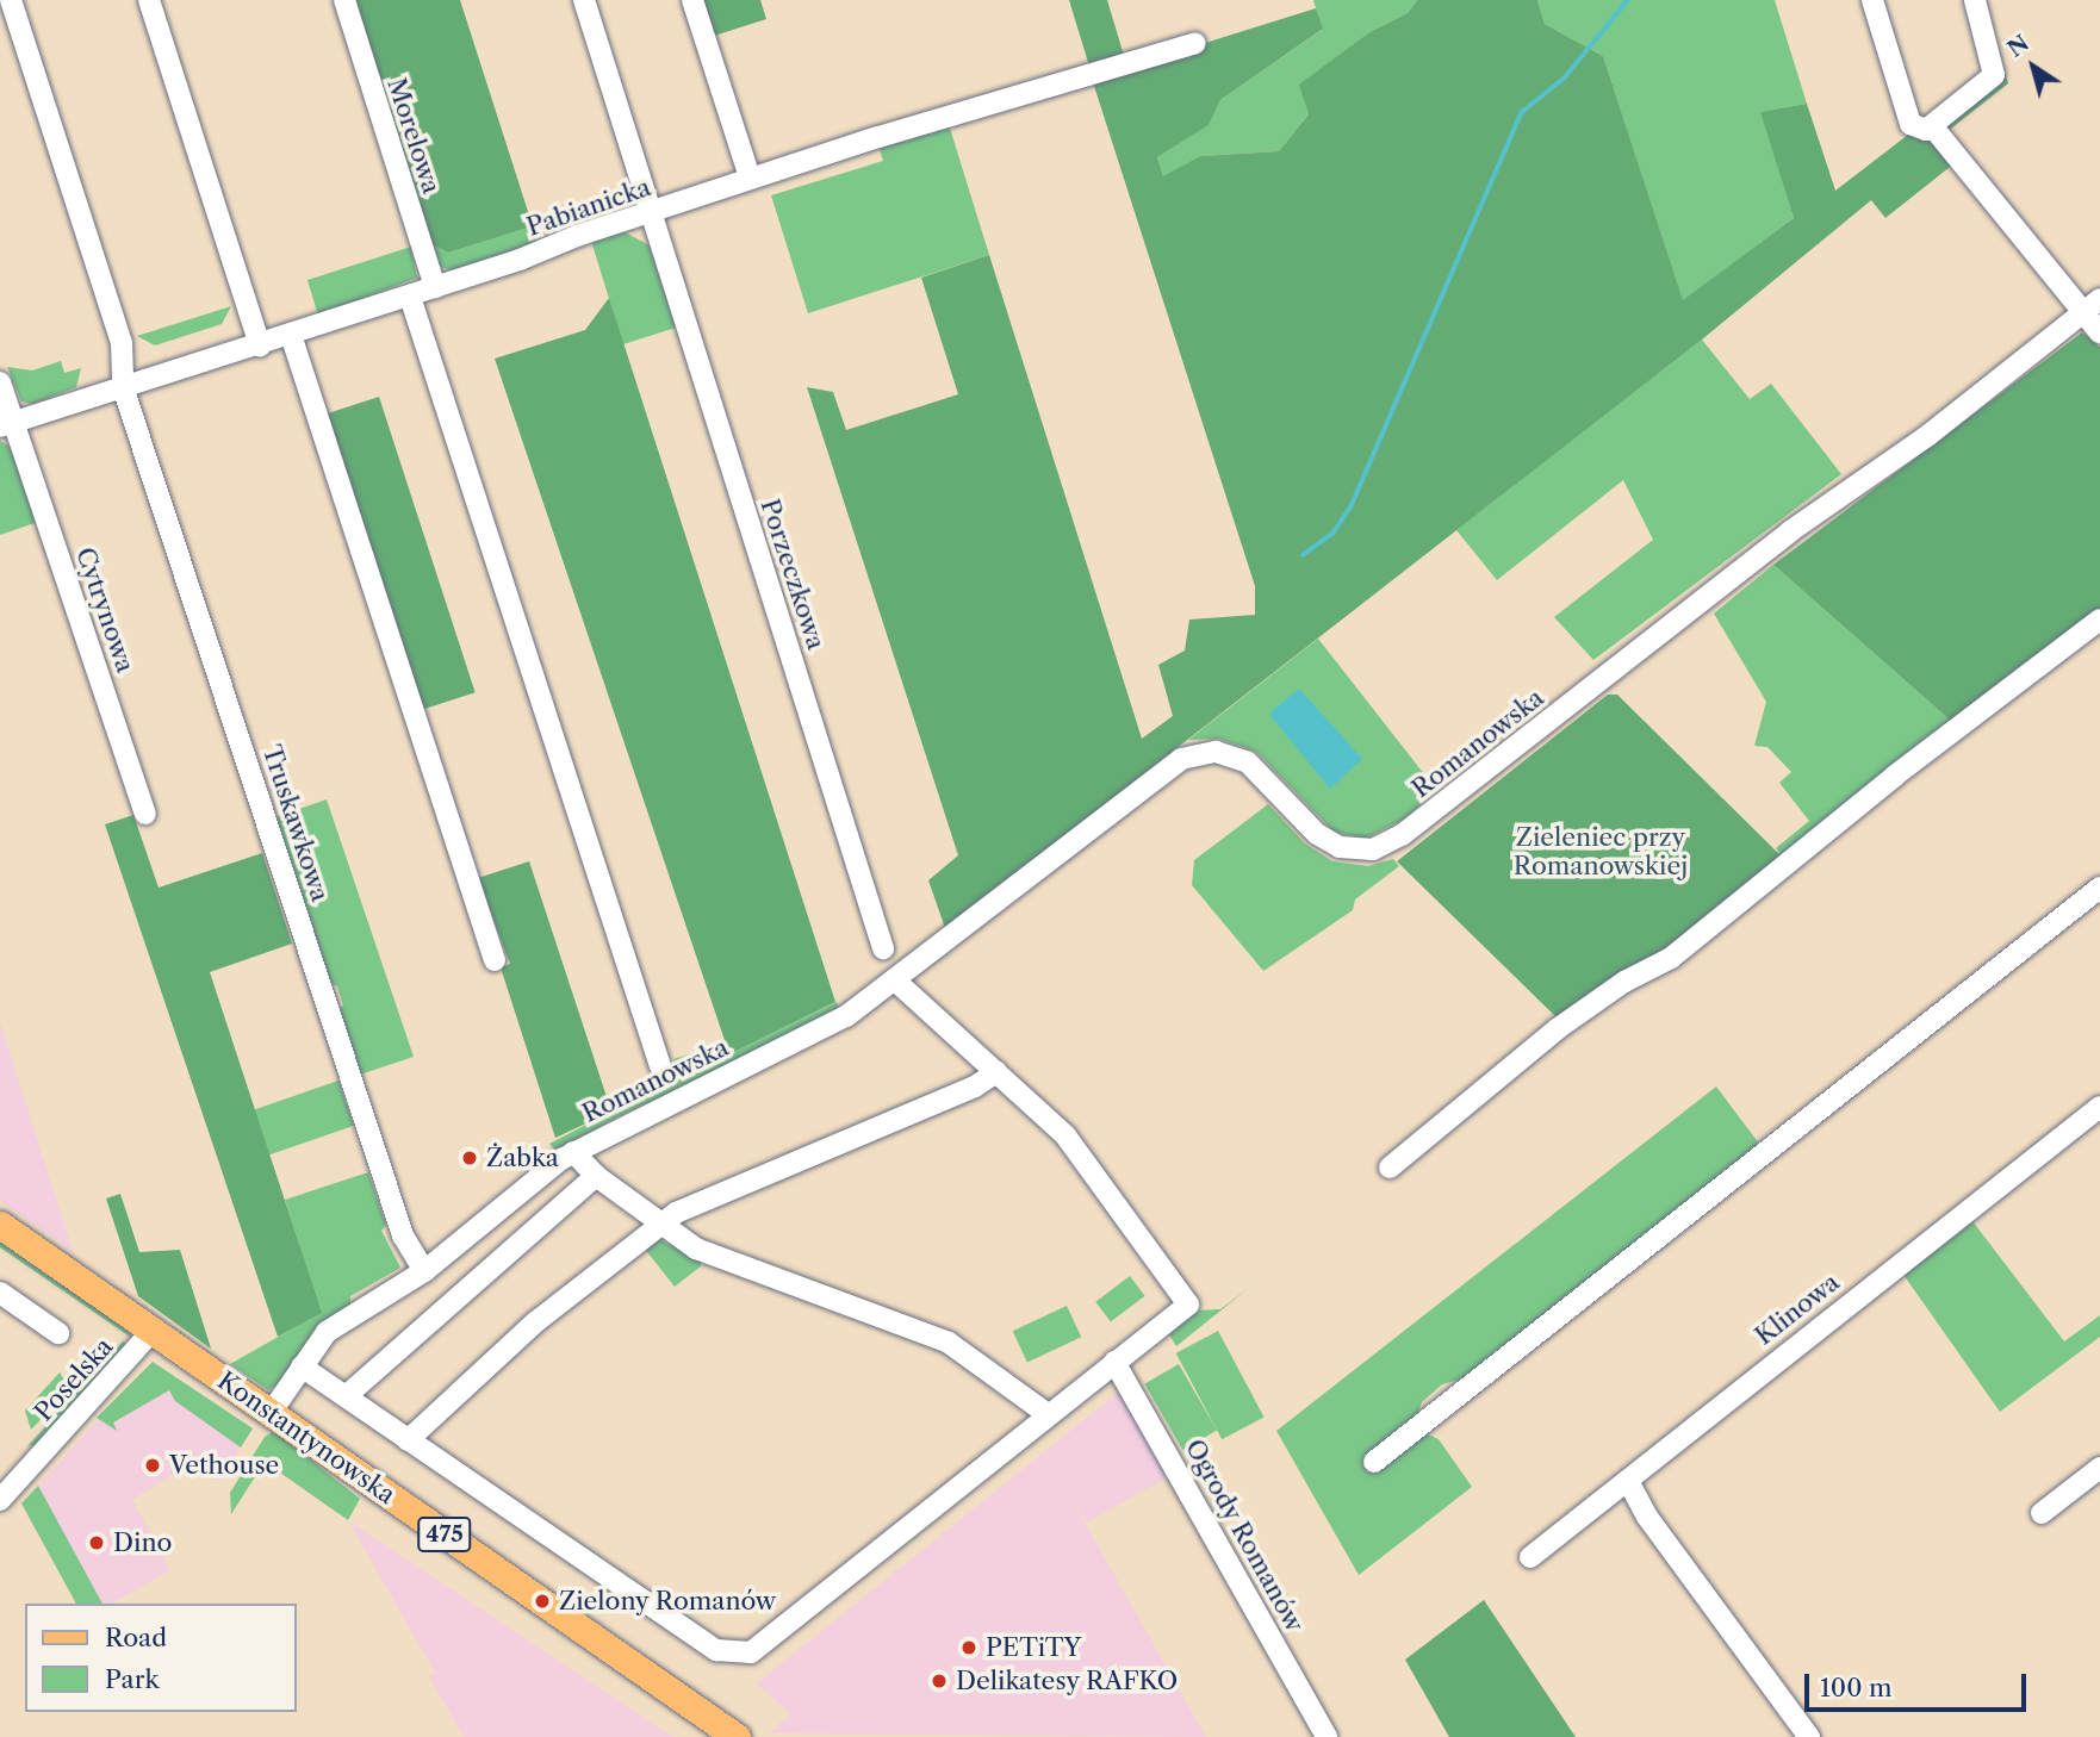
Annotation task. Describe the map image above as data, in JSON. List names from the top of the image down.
{
  "streets": {
    "main road": ["Konstantynowska", "475"],
    "street": [
      "Morelowa",
      "Pabianicka",
      "Porzeczkowa",
      "Cytrynowa",
      "Romanowska",
      "Truskawkowa",
      "Klinowa",
      "Poselska",
      "Ogrody Romanów"
    ]
  },
  "crossings": [
    ["Morelowa", "Pabianicka"],
    ["Pabianicka", "Porzeczkowa"],
    ["Pabianicka", "Cytrynowa"],
    ["Pabianicka", "Truskawkowa"],
    ["Romanowska", "Truskawkowa"],
    ["Romanowska", "Konstantynowska"],
    ["Poselska", "Konstantynowska"]
  ],
  "parks": ["Zieleniec przy Romanowskiej"],
  "places": [
    "Żabka",
    "Vethouse",
    "Dino",
    "Zielony Romanów",
    "PETiTY",
    "Delikatesy RAFKO"
  ],
  "legend": ["Road", "Park"],
  "scale_bar": "100 m",
  "north": "top left"
}
